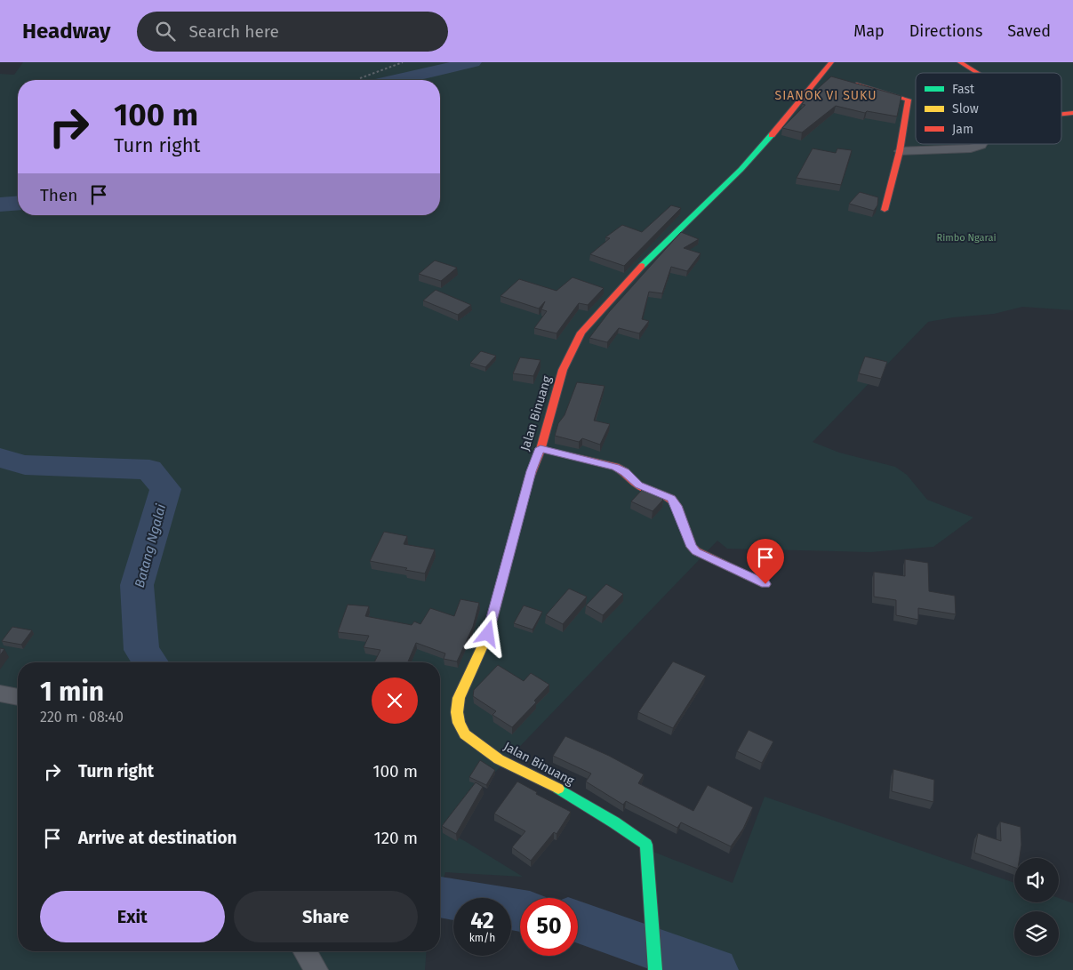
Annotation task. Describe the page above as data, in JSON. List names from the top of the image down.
{
  "streets": {
    "main road": ["Jalan Binuang"]
  },
  "districts": ["SIANOK VI SUKU"],
  "water": ["Batang Ngalai"],
  "parks": ["Rimbo Ngarai"],
  "legend": ["Fast", "Slow", "Jam"],
  "page": {
    "header": "Headway",
    "search": "Search here",
    "nav": ["Map", "Directions", "Saved"],
    "turn": ["100 m", "Turn right"],
    "then": "Then",
    "heading": ["1 min", "220 m · 08:40"],
    "list": [
      {
        "name": "Turn right",
        "value": "100 m"
      },
      {
        "name": "Arrive at destination",
        "value": "120 m"
      }
    ],
    "buttons": ["Exit", "Share"],
    "speed": "42 km/h",
    "limit": "50"
  }
}
